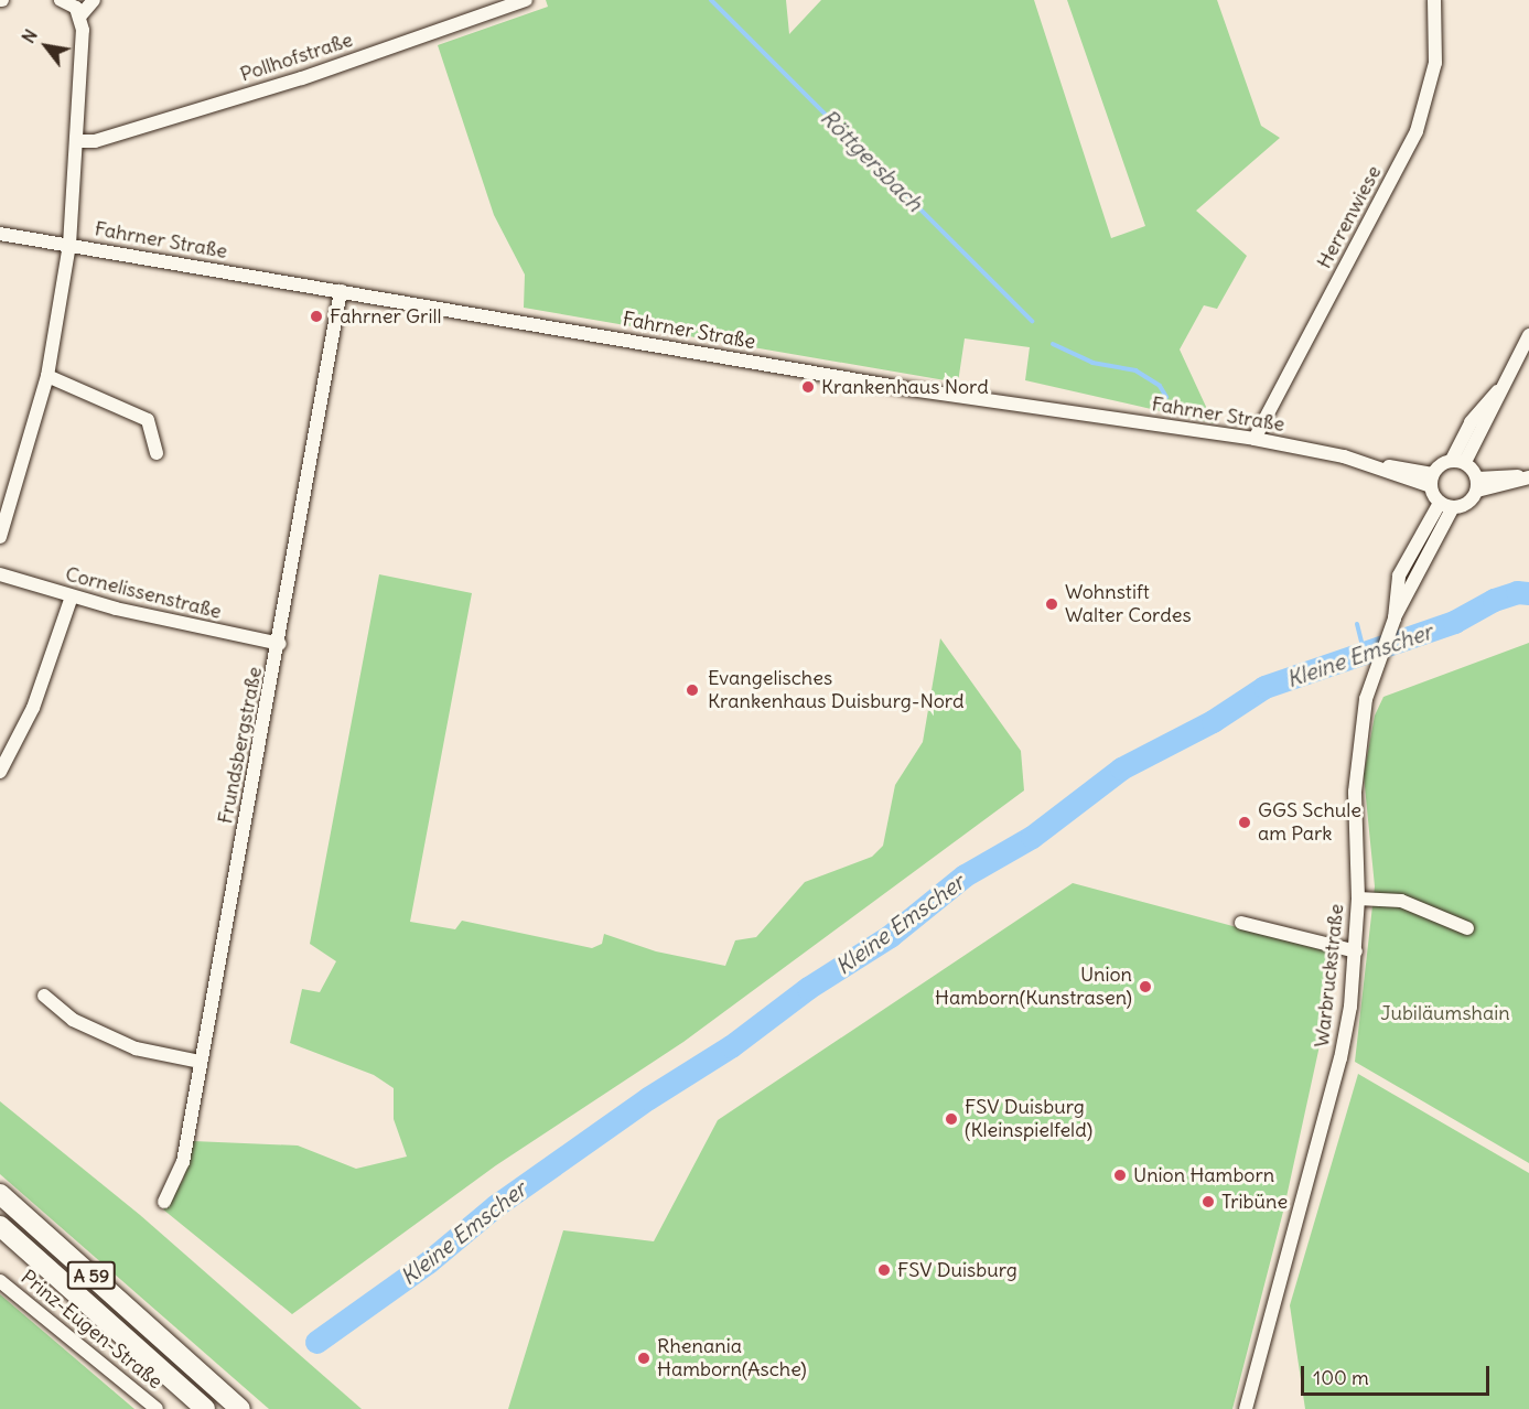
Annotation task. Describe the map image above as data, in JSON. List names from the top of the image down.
{
  "streets": {
    "highway": ["A 59"],
    "street": [
      "Pollhofstraße",
      "Herrenwiese",
      "Fahrner Straße",
      "Cornelissenstraße",
      "Frundsbergstraße",
      "Warbruckstraße",
      "Prinz-Eugen-Straße"
    ]
  },
  "crossings": [
    ["Herrenwiese", "Fahrner Straße"],
    ["Fahrner Straße", "Frundsbergstraße"],
    ["Cornelissenstraße", "Frundsbergstraße"]
  ],
  "water": ["Röttgersbach", "Kleine Emscher"],
  "parks": ["Jubiläumshain"],
  "places": [
    "Fahrner Grill",
    "Krankenhaus Nord",
    "Wohnstift Walter Cordes",
    "Evangelisches Krankenhaus Duisburg-Nord",
    "GGS Schule am Park",
    "Union Hamborn(Kunstrasen)",
    "FSV Duisburg (Kleinspielfeld)",
    "Union Hamborn",
    "Tribüne",
    "FSV Duisburg",
    "Rhenania Hamborn(Asche)"
  ],
  "scale_bar": "100 m",
  "north": "top left"
}
